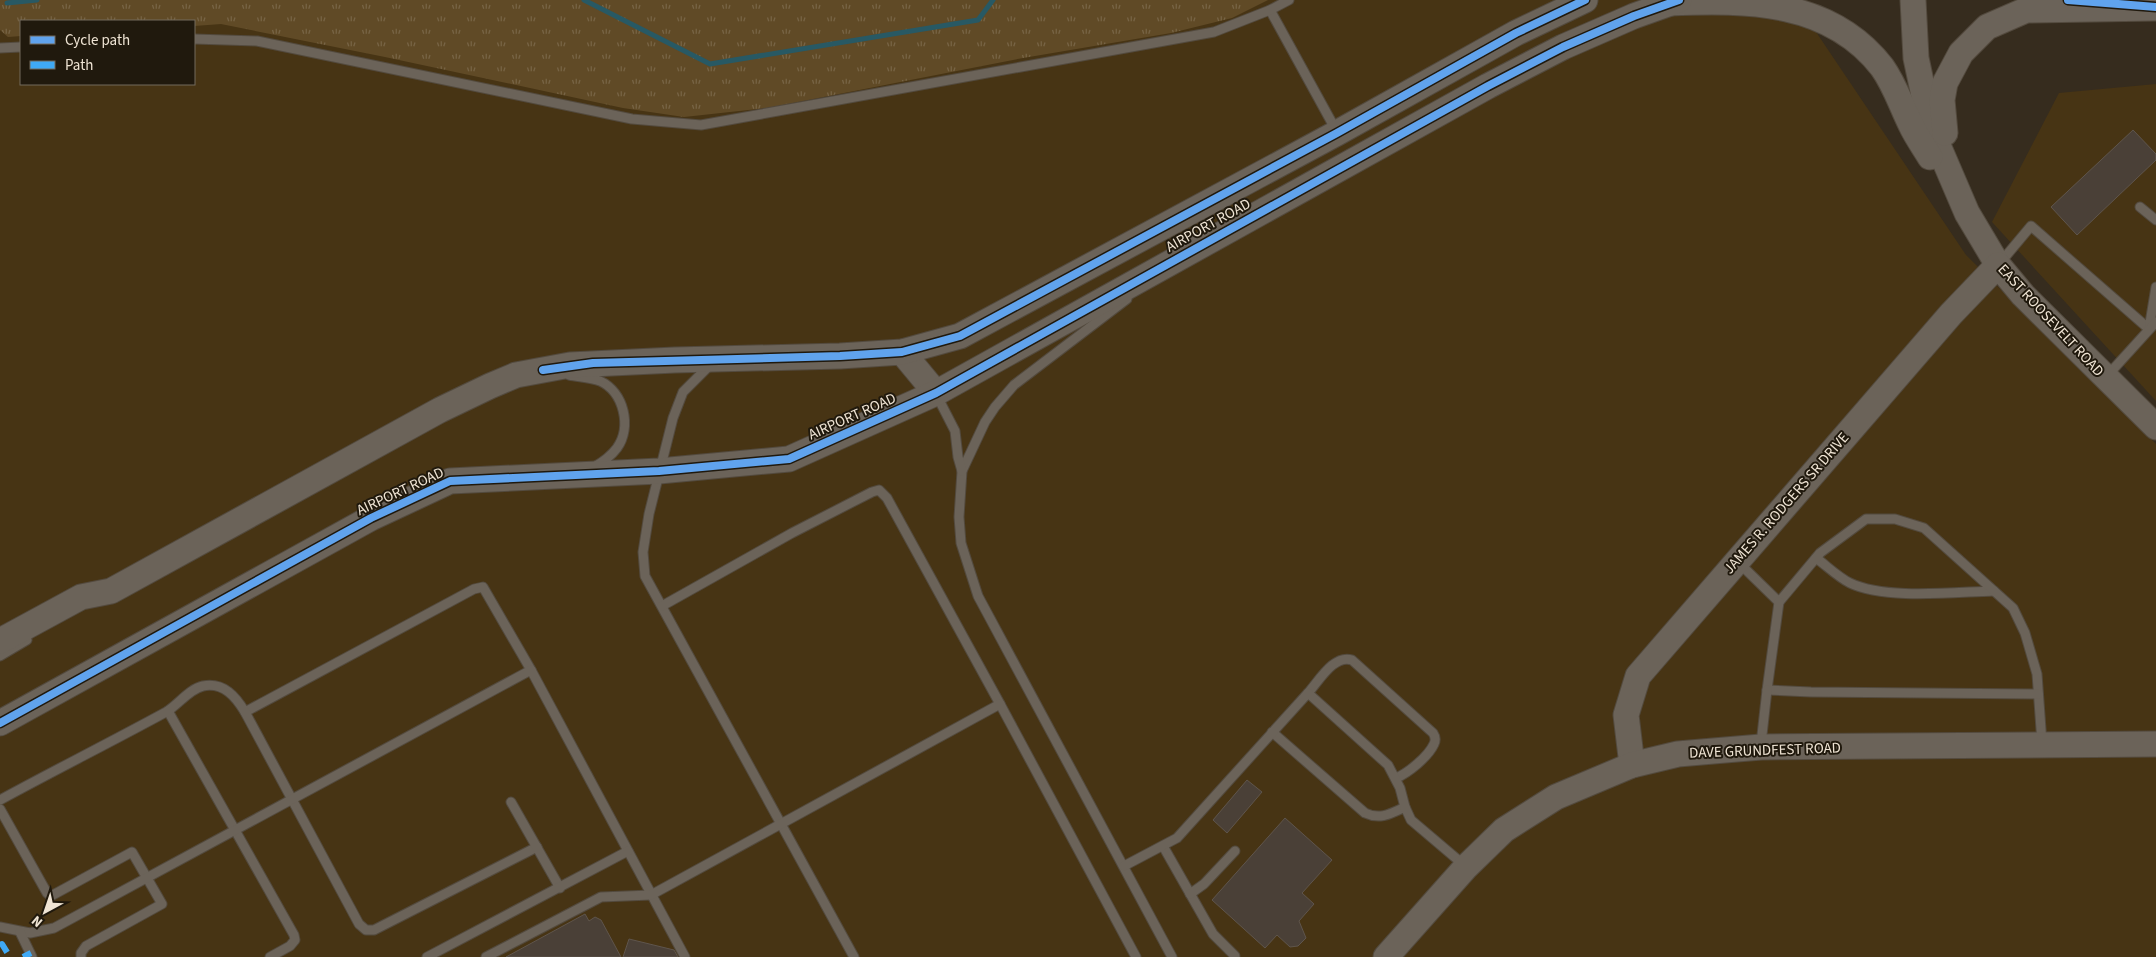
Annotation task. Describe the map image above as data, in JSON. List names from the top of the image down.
{
  "streets": {
    "main road": [
      "AIRPORT ROAD",
      "EAST ROOSEVELT ROAD",
      "JAMES R. RODGERS SR DRIVE",
      "DAVE GRUNDFEST ROAD"
    ]
  },
  "crossings": [
    ["AIRPORT ROAD", "EAST ROOSEVELT ROAD"],
    ["EAST ROOSEVELT ROAD", "JAMES R. RODGERS SR DRIVE"],
    ["JAMES R. RODGERS SR DRIVE", "DAVE GRUNDFEST ROAD"]
  ],
  "legend": ["Cycle path", "Path"],
  "north": "bottom left"
}
